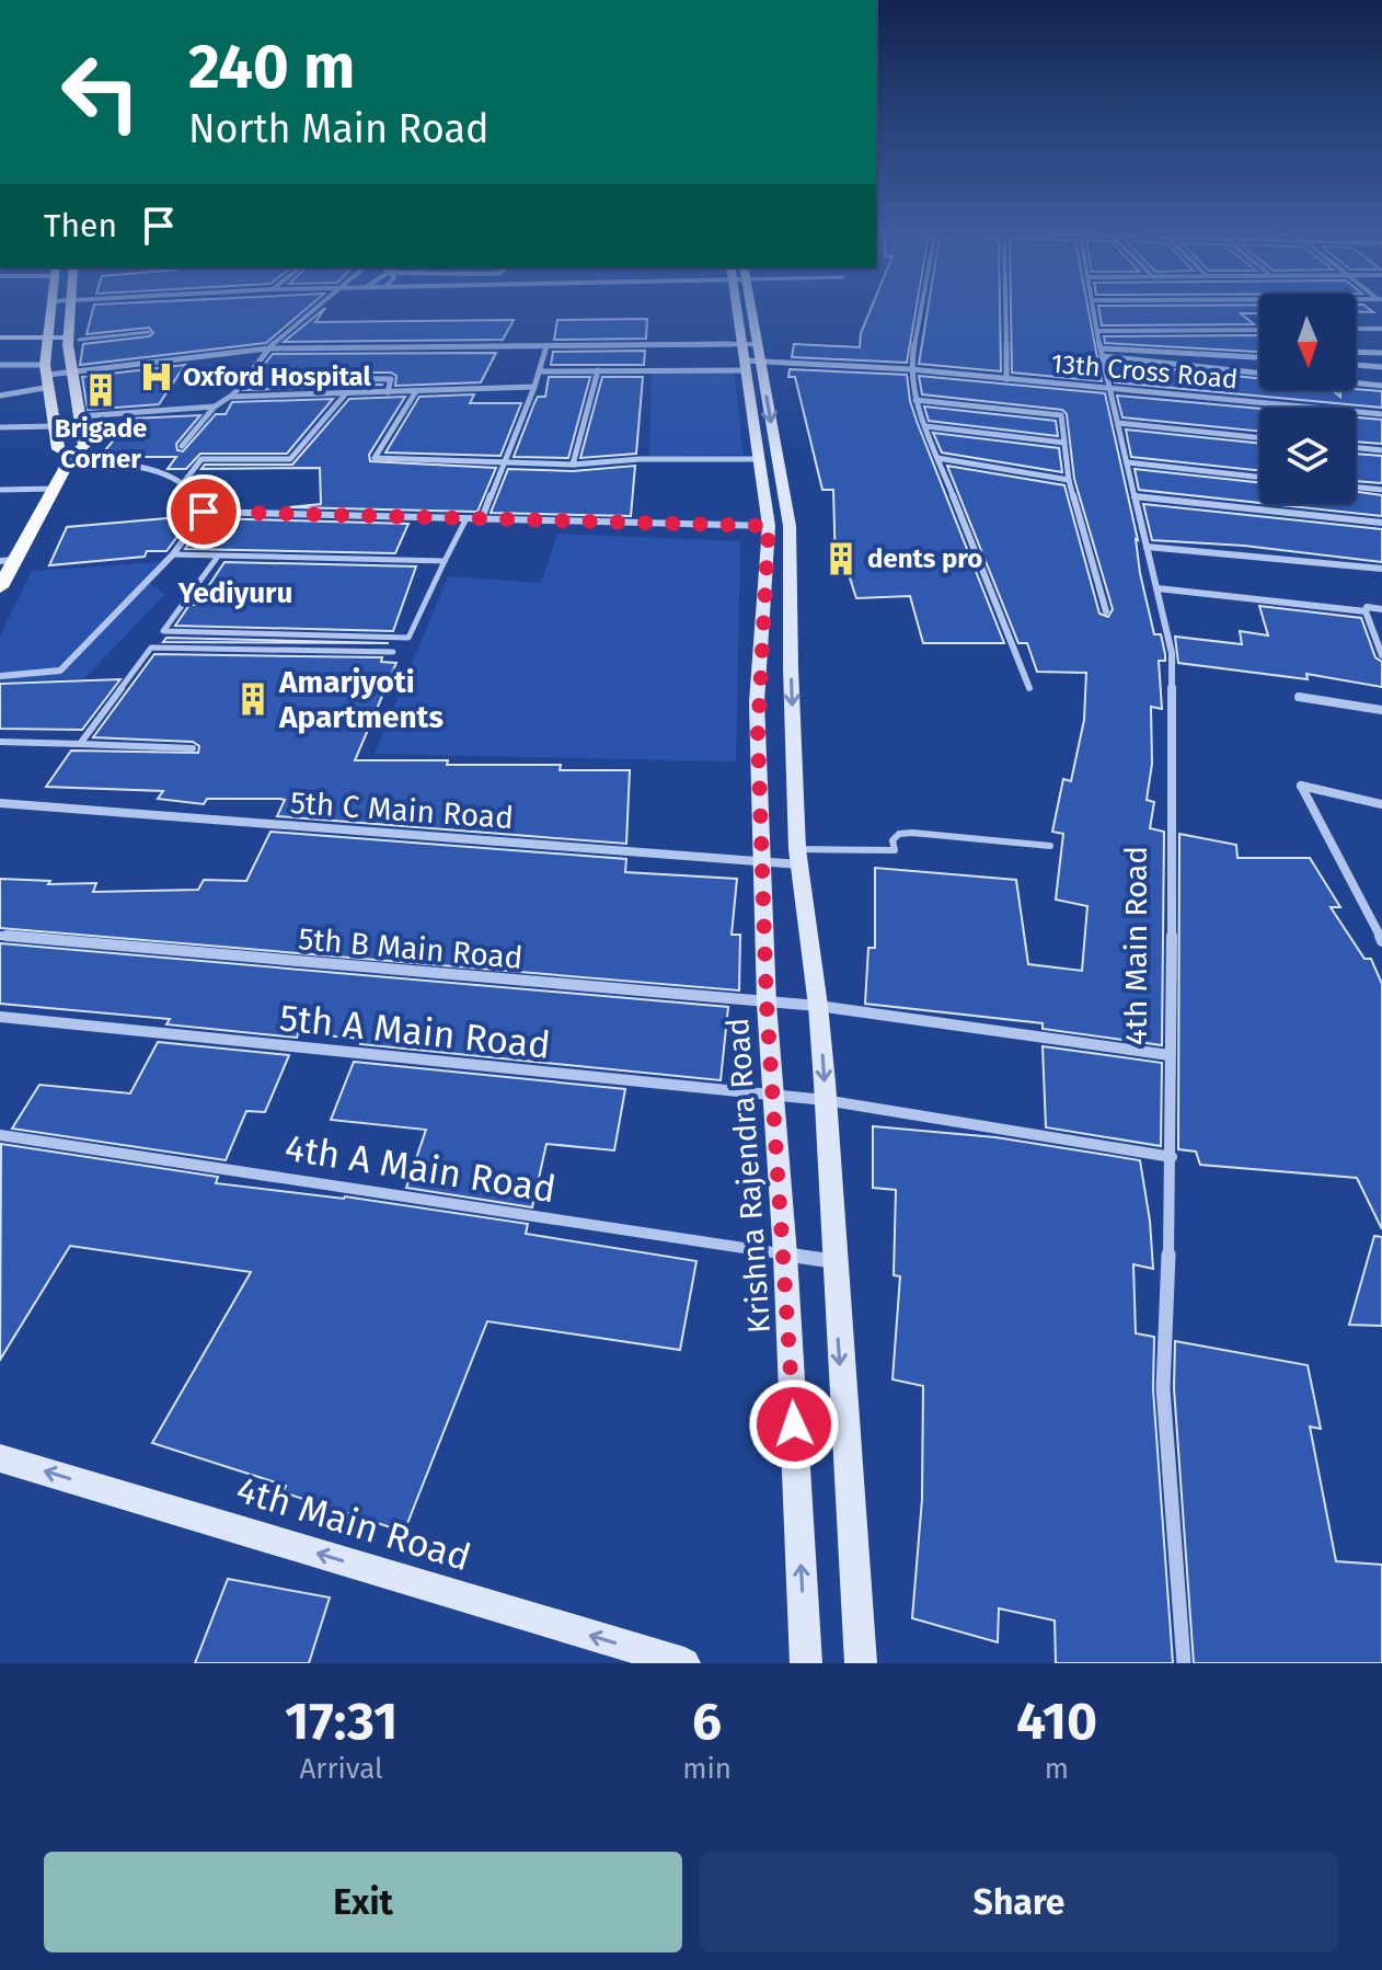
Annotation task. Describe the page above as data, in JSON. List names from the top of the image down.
{
  "streets": {
    "main road": ["4th Main Road", "Krishna Rajendra Road"],
    "street": [
      "13th Cross Road",
      "5th C Main Road",
      "5th B Main Road",
      "5th A Main Road",
      "4th A Main Road"
    ]
  },
  "crossings": [
    ["13th Cross Road", "4th Main Road"],
    ["13th Cross Road", "Krishna Rajendra Road"],
    ["5th C Main Road", "Krishna Rajendra Road"],
    ["4th Main Road", "5th B Main Road"],
    ["4th Main Road", "5th A Main Road"],
    ["5th B Main Road", "Krishna Rajendra Road"],
    ["5th A Main Road", "Krishna Rajendra Road"],
    ["4th A Main Road", "Krishna Rajendra Road"]
  ],
  "districts": ["Yediyuru"],
  "places": {
    "hospital": ["Oxford Hospital"],
    "building": ["Brigade Corner", "dents pro", "Amarjyoti Apartments"]
  },
  "north": "bottom",
  "page": {
    "turn": ["240 m", "North Main Road"],
    "then": "Then",
    "eta": [
      "17:31",
      "Arrival",
      "6",
      "min",
      "410",
      "m"
    ],
    "buttons": ["Exit", "Share"]
  }
}
